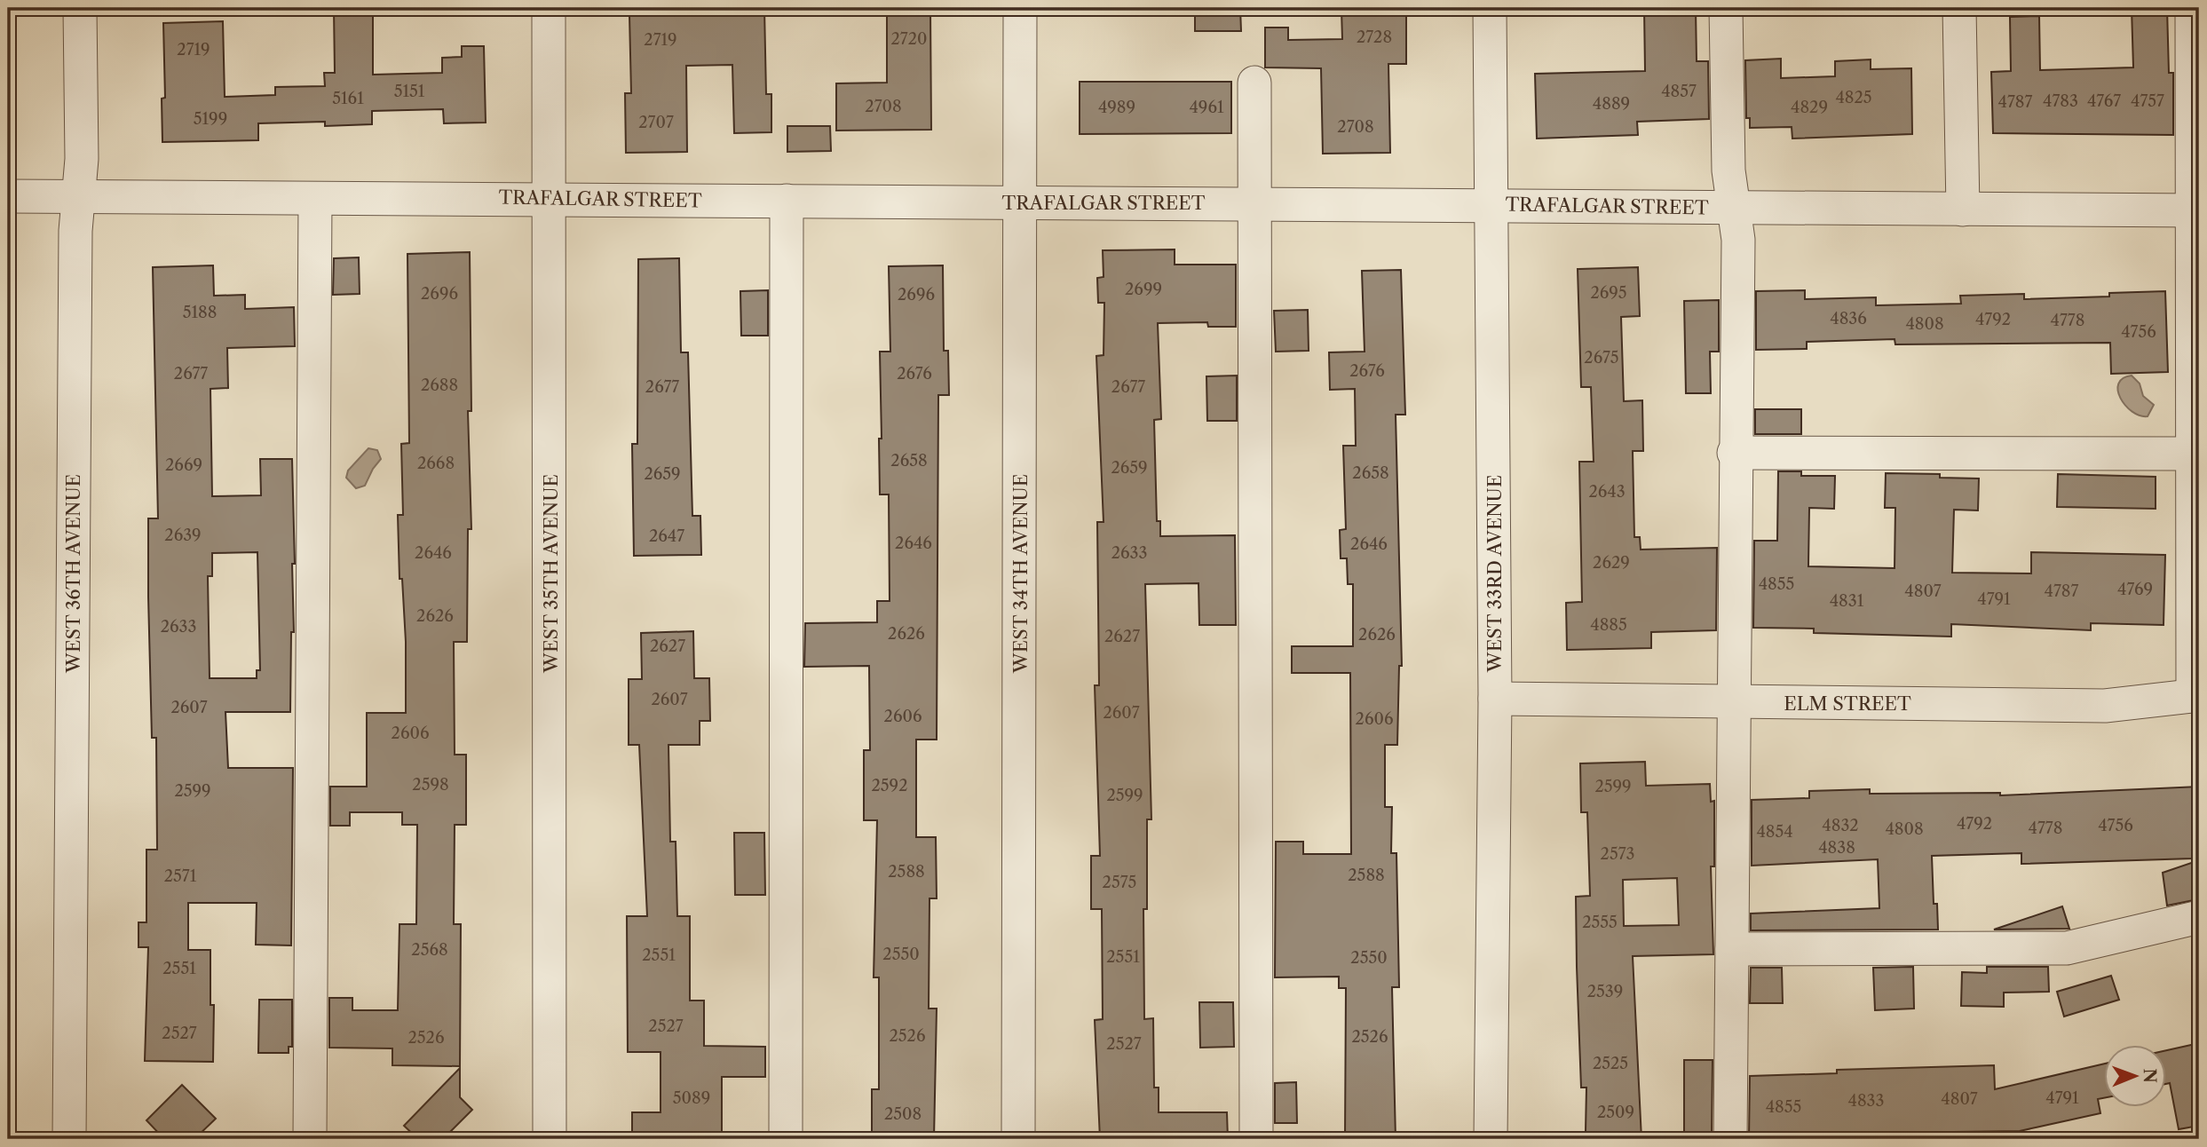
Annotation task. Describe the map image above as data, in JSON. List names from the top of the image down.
{
  "streets": {
    "street": [
      "TRAFALGAR STREET",
      "WEST 36TH AVENUE",
      "WEST 35TH AVENUE",
      "WEST 34TH AVENUE",
      "WEST 33RD AVENUE",
      "ELM STREET"
    ]
  },
  "crossings": [
    ["TRAFALGAR STREET", "WEST 36TH AVENUE"],
    ["TRAFALGAR STREET", "WEST 35TH AVENUE"],
    ["TRAFALGAR STREET", "WEST 34TH AVENUE"],
    ["TRAFALGAR STREET", "WEST 33RD AVENUE"],
    ["WEST 33RD AVENUE", "ELM STREET"]
  ],
  "house_numbers": [
    "2728",
    "2720",
    "2719",
    "2719",
    "5151",
    "4857",
    "4825",
    "5161",
    "4783",
    "4767",
    "4757",
    "4787",
    "4889",
    "2708",
    "4989",
    "4961",
    "4829",
    "5199",
    "2707",
    "2708",
    "2699",
    "2695",
    "2696",
    "2696",
    "5188",
    "4836",
    "4792",
    "4778",
    "4808",
    "4756",
    "2675",
    "2676",
    "2677",
    "2676",
    "2688",
    "2677",
    "2677",
    "2658",
    "2668",
    "2669",
    "2659",
    "2658",
    "2659",
    "2643",
    "2639",
    "2647",
    "2646",
    "2646",
    "2646",
    "2633",
    "2629",
    "4855",
    "4769",
    "4807",
    "4787",
    "4791",
    "4831",
    "2626",
    "4885",
    "2633",
    "2626",
    "2626",
    "2627",
    "2627",
    "2607",
    "2607",
    "2607",
    "2606",
    "2606",
    "2606",
    "2598",
    "2592",
    "2599",
    "2599",
    "2599",
    "4792",
    "4832",
    "4756",
    "4778",
    "4808",
    "4854",
    "4838",
    "2573",
    "2588",
    "2588",
    "2571",
    "2575",
    "2555",
    "2568",
    "2550",
    "2551",
    "2551",
    "2550",
    "2551",
    "2539",
    "2527",
    "2527",
    "2526",
    "2526",
    "2526",
    "2527",
    "2525",
    "5089",
    "4791",
    "4807",
    "4833",
    "4855",
    "2509",
    "2508"
  ],
  "north": "right"
}
